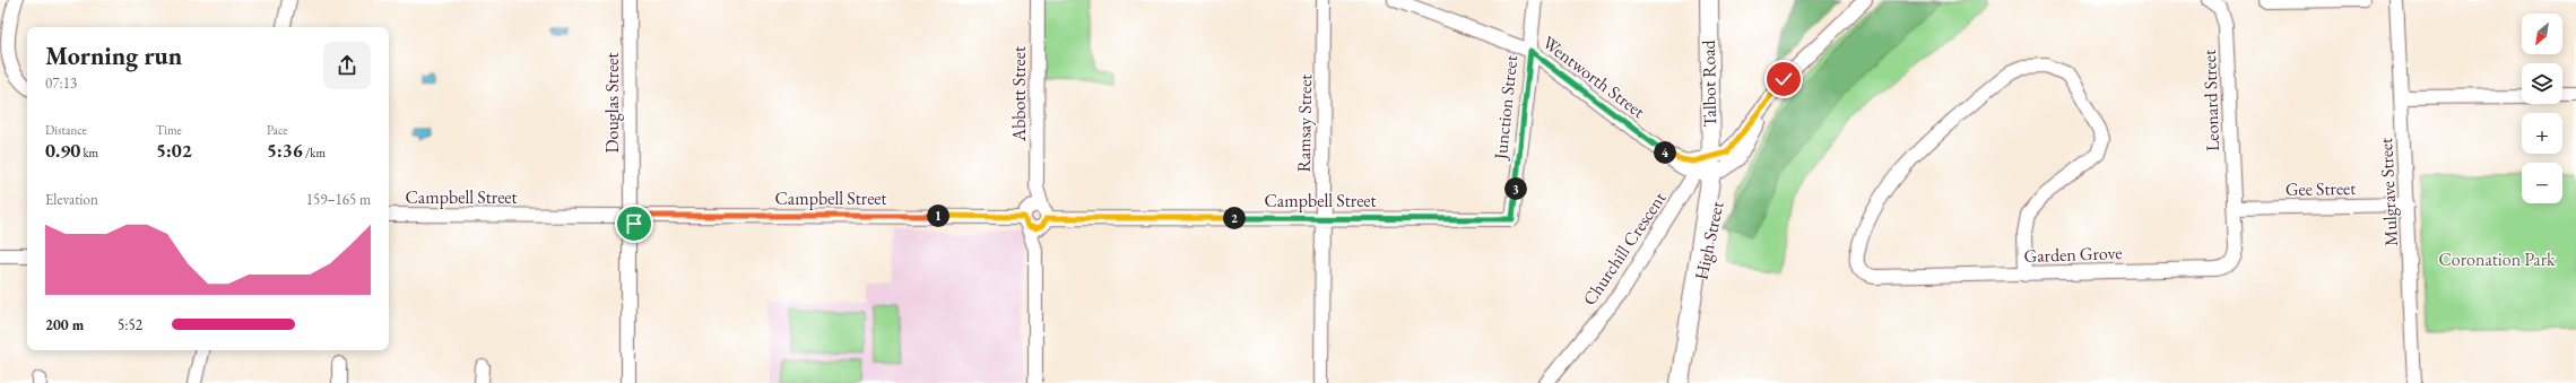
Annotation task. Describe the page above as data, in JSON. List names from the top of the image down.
{
  "streets": {
    "main road": ["Talbot Road", "High Street"],
    "street": [
      "Wentworth Street",
      "Abbott Street",
      "Leonard Street",
      "Douglas Street",
      "Junction Street",
      "Ramsay Street",
      "Gee Street",
      "Mulgrave Street",
      "Campbell Street",
      "Churchill Crescent",
      "Garden Grove"
    ]
  },
  "crossings": [
    ["Wentworth Street", "Talbot Road"],
    ["Wentworth Street", "Junction Street"],
    ["Wentworth Street", "High Street"],
    ["Wentworth Street", "Churchill Crescent"],
    ["Talbot Road", "High Street"],
    ["Talbot Road", "Churchill Crescent"],
    ["Abbott Street", "Campbell Street"],
    ["Leonard Street", "Gee Street"],
    ["Leonard Street", "Garden Grove"],
    ["Douglas Street", "Campbell Street"],
    ["Junction Street", "Campbell Street"],
    ["Ramsay Street", "Campbell Street"],
    ["Gee Street", "Mulgrave Street"],
    ["Gee Street", "Garden Grove"],
    ["High Street", "Churchill Crescent"]
  ],
  "parks": ["Coronation Park"],
  "north": "bottom left",
  "page": {
    "map_buttons": ["+", "−"],
    "heading": ["Morning run", "07:13"],
    "stats": [
      ["Distance", "0.90 km"],
      ["Time", "5:02"],
      ["Pace", "5:36 /km"]
    ],
    "pins": [
      "4",
      "3",
      "1",
      "2"
    ],
    "chart": ["Elevation", "159–165 m"],
    "list": [
      {
        "name": "200 m",
        "note": "5:52"
      }
    ]
  }
}
